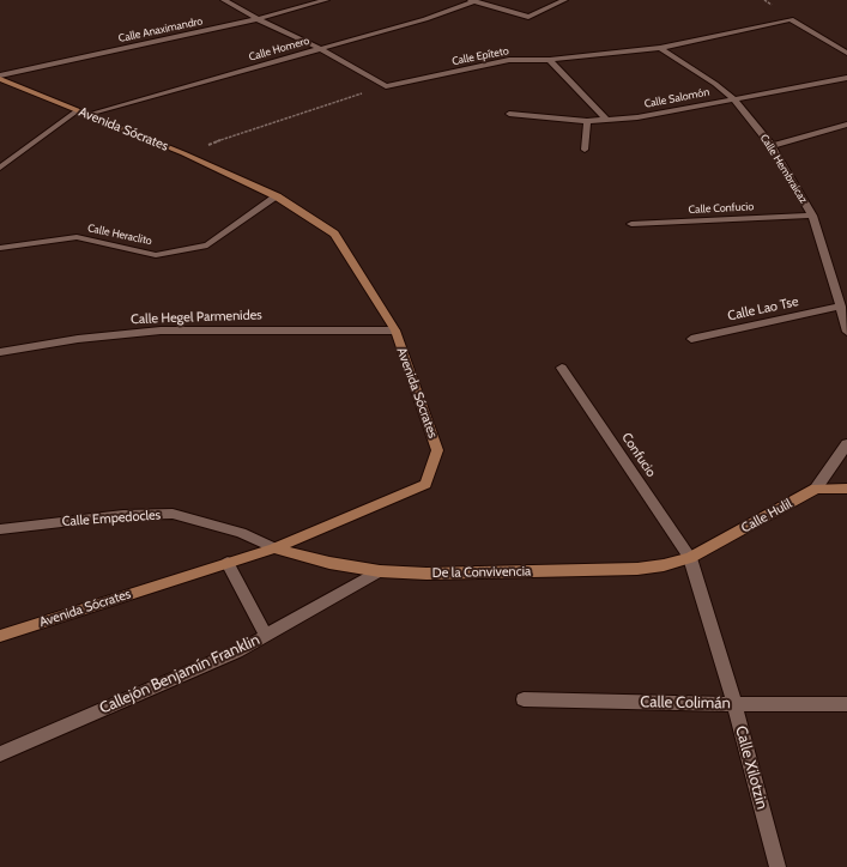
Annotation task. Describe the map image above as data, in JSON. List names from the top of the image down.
{
  "streets": {
    "street": [
      "Calle Anaximandro",
      "Calle Homero",
      "Calle Epíteto",
      "Calle Salomón",
      "Avenida Sócrates",
      "Calle Hembraicaz",
      "Calle Confucio",
      "Calle Heraclito",
      "Calle Lao Tse",
      "Calle Hegel Parmenides",
      "Confucio",
      "Calle Hulil",
      "Calle Empedocles",
      "De la Convivencia",
      "Callejón Benjamín Franklin",
      "Calle Colimán",
      "Calle Xilotzin"
    ]
  },
  "crossings": [
    ["Calle Anaximandro", "Avenida Sócrates"],
    ["Calle Homero", "Avenida Sócrates"],
    ["Calle Epíteto", "Calle Hembraicaz"],
    ["Calle Salomón", "Calle Hembraicaz"],
    ["Avenida Sócrates", "Calle Heraclito"],
    ["Avenida Sócrates", "Calle Hegel Parmenides"],
    ["Avenida Sócrates", "Calle Empedocles"],
    ["Avenida Sócrates", "De la Convivencia"],
    ["Calle Hembraicaz", "Calle Confucio"],
    ["Calle Hembraicaz", "Calle Lao Tse"],
    ["Confucio", "Calle Hulil"],
    ["Confucio", "De la Convivencia"],
    ["Confucio", "Calle Xilotzin"],
    ["Calle Hulil", "De la Convivencia"],
    ["Calle Hulil", "Calle Xilotzin"],
    ["Calle Empedocles", "De la Convivencia"],
    ["De la Convivencia", "Callejón Benjamín Franklin"],
    ["De la Convivencia", "Calle Xilotzin"],
    ["Calle Colimán", "Calle Xilotzin"]
  ]
}
